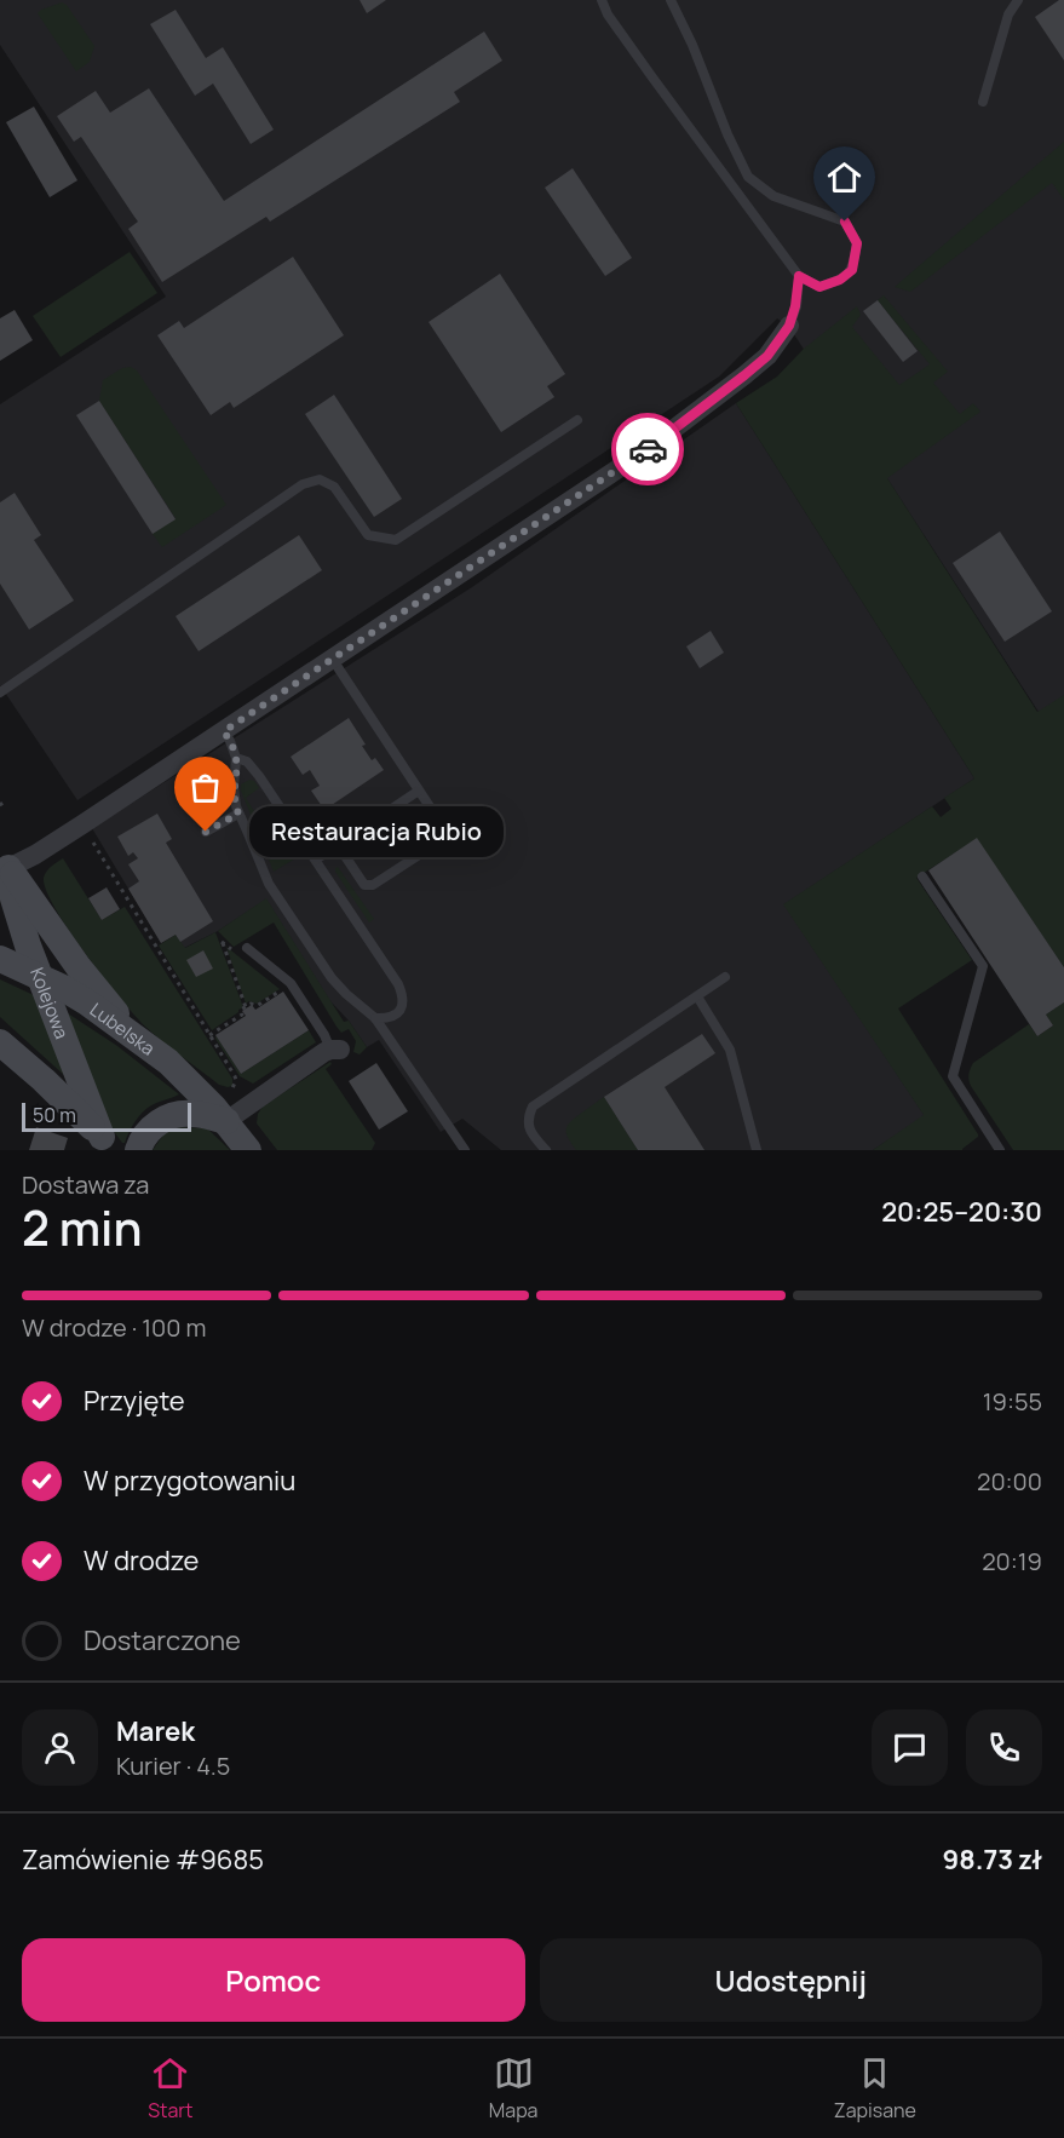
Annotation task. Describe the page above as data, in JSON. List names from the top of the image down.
{
  "streets": {
    "main road": ["Kolejowa", "Lubelska"]
  },
  "crossings": [
    ["Kolejowa", "Lubelska"]
  ],
  "places": ["Restauracja Rubio"],
  "scale_bar": "50 m",
  "page": {
    "bubble": "Restauracja Rubio",
    "scale": "50 m",
    "heading": ["2 min", "Dostawa za", "20:25–20:30"],
    "panel": [
      "Marek",
      "Kurier · 4.5",
      "Zamówienie #9685",
      "98.73 zł"
    ],
    "bar": "W drodze · 100 m",
    "list": [
      ["Przyjęte", "19:55"],
      ["W przygotowaniu", "20:00"],
      ["W drodze", "20:19"],
      "Dostarczone"
    ],
    "buttons": ["Pomoc", "Udostępnij"],
    "tabs": ["Start", "Mapa", "Zapisane"]
  }
}
